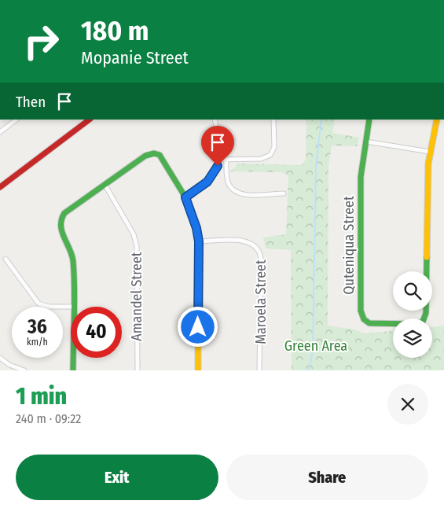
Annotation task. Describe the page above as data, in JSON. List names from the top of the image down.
{
  "streets": {
    "street": ["Quteniqua Street", "Amandel Street", "Maroela Street"]
  },
  "parks": ["Green Area"],
  "page": {
    "turn": ["180 m", "Mopanie Street"],
    "then": "Then",
    "speed": "36 km/h",
    "limit": "40",
    "heading": ["1 min", "240 m · 09:22"],
    "buttons": ["Exit", "Share"]
  }
}
